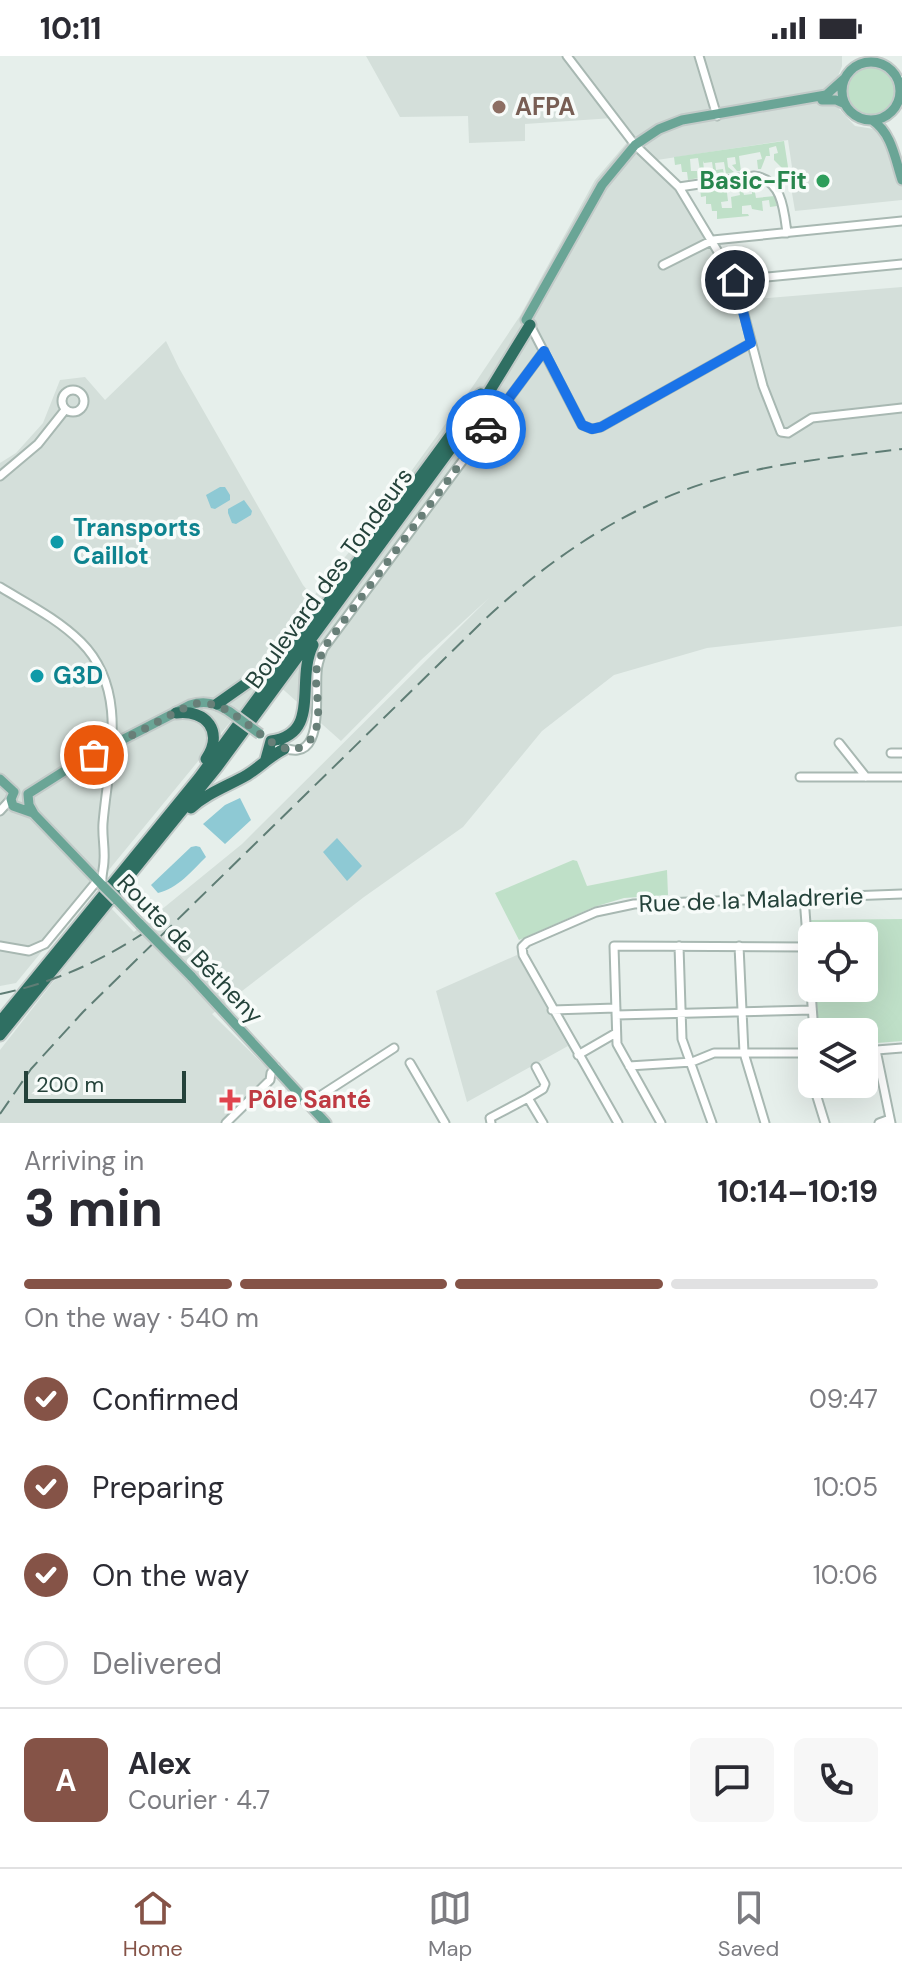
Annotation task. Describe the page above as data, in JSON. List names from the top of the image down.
{
  "streets": {
    "highway": ["Boulevard des Tondeurs"],
    "main road": ["Route de Bétheny"],
    "street": ["Rue de la Maladrerie"]
  },
  "places": {
    "other": [
      "AFPA",
      "Basic-Fit",
      "Transports Caillot",
      "G3D"
    ],
    "health": ["Pôle Santé"]
  },
  "scale_bar": "200 m",
  "page": {
    "status": "10:11",
    "scale": "200 m",
    "heading": ["3 min", "Arriving in", "10:14–10:19"],
    "panel": ["Alex", "Courier · 4.7"],
    "bar": "On the way · 540 m",
    "list": [
      ["Confirmed", "09:47"],
      ["Preparing", "10:05"],
      ["On the way", "10:06"],
      "Delivered"
    ],
    "round": "A",
    "tabs": ["Home", "Map", "Saved"]
  }
}
